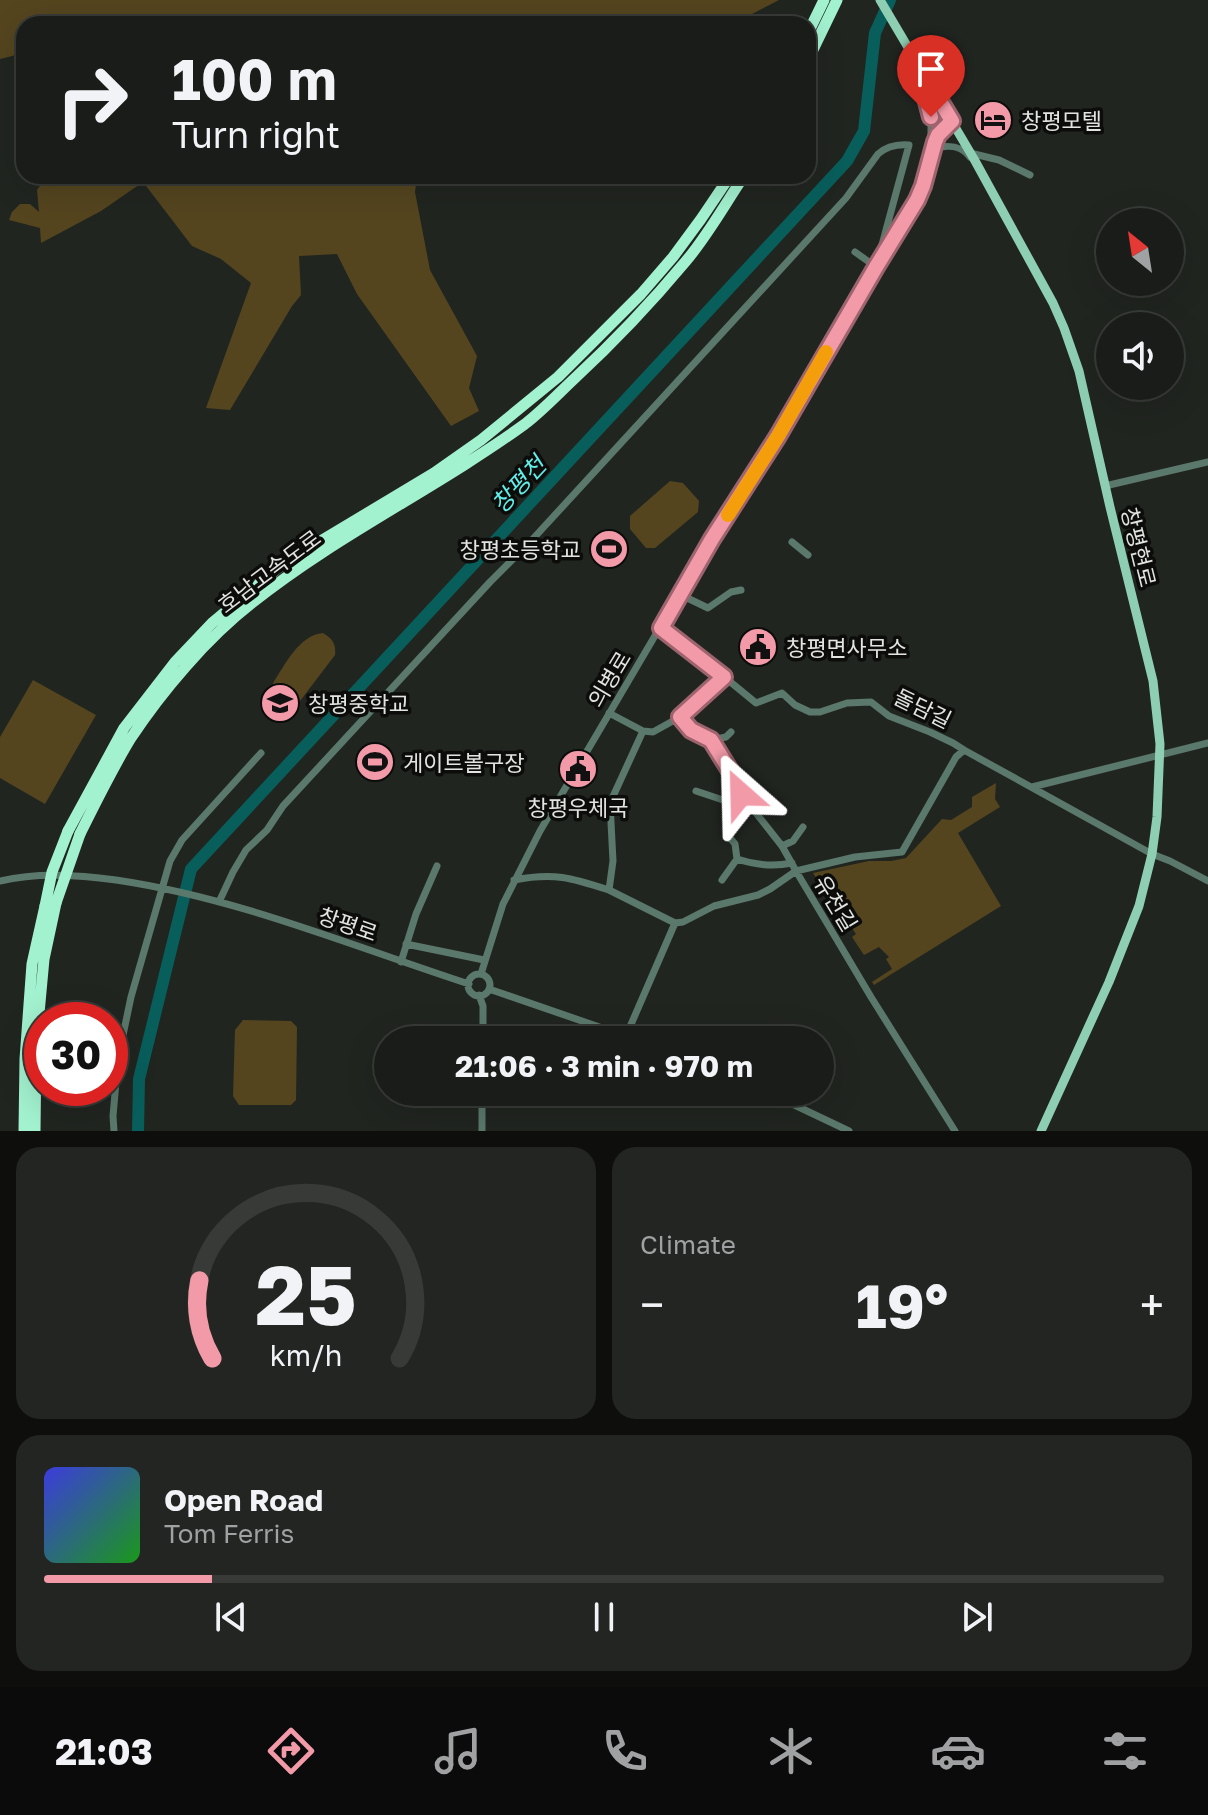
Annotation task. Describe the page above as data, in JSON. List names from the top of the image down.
{
  "streets": {
    "highway": ["호남고속도로"],
    "main road": ["창평현로"],
    "street": [
      "의병로",
      "돌담길",
      "유천길",
      "창평로"
    ]
  },
  "crossings": [
    ["창평현로", "의병로"],
    ["의병로", "돌담길"],
    ["의병로", "창평로"]
  ],
  "water": ["창평천"],
  "places": {
    "hotel": ["창평모텔"],
    "sports": ["창평초등학교", "게이트볼구장"],
    "public building": ["창평면사무소", "창평우체국"],
    "school or university": ["창평중학교"]
  },
  "north": "top left",
  "page": {
    "turn": ["100 m", "Turn right"],
    "limit": "30",
    "trip": "21:06 · 3 min · 970 m",
    "tile": "Climate",
    "heat": ["−", "19°", "+"],
    "song": ["Open Road", "Tom Ferris"],
    "tabs": "21:03",
    "gauge": ["25", "km/h"]
  }
}
